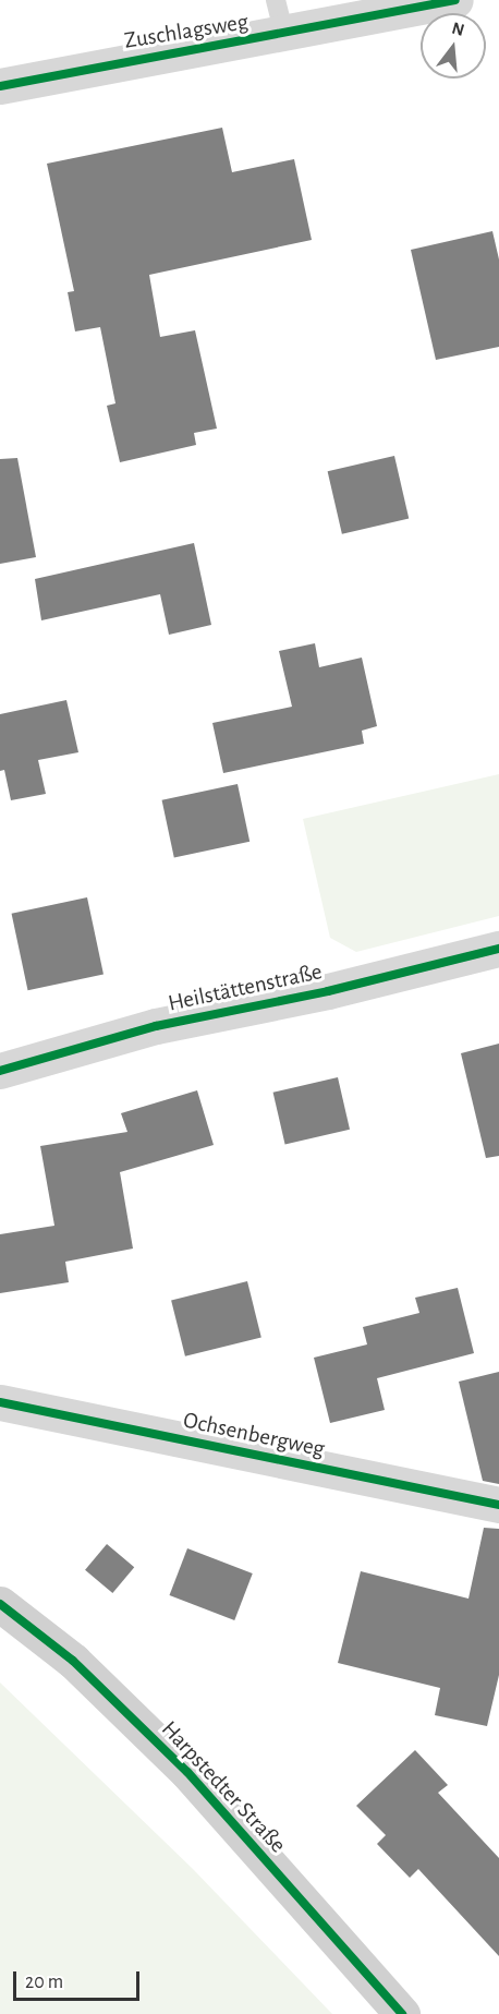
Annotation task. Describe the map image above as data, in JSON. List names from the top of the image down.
{
  "streets": {
    "main road": ["Harpstedter Straße"],
    "street": ["Zuschlagsweg", "Heilstättenstraße", "Ochsenbergweg"]
  },
  "scale_bar": "20 m",
  "north": "top"
}
